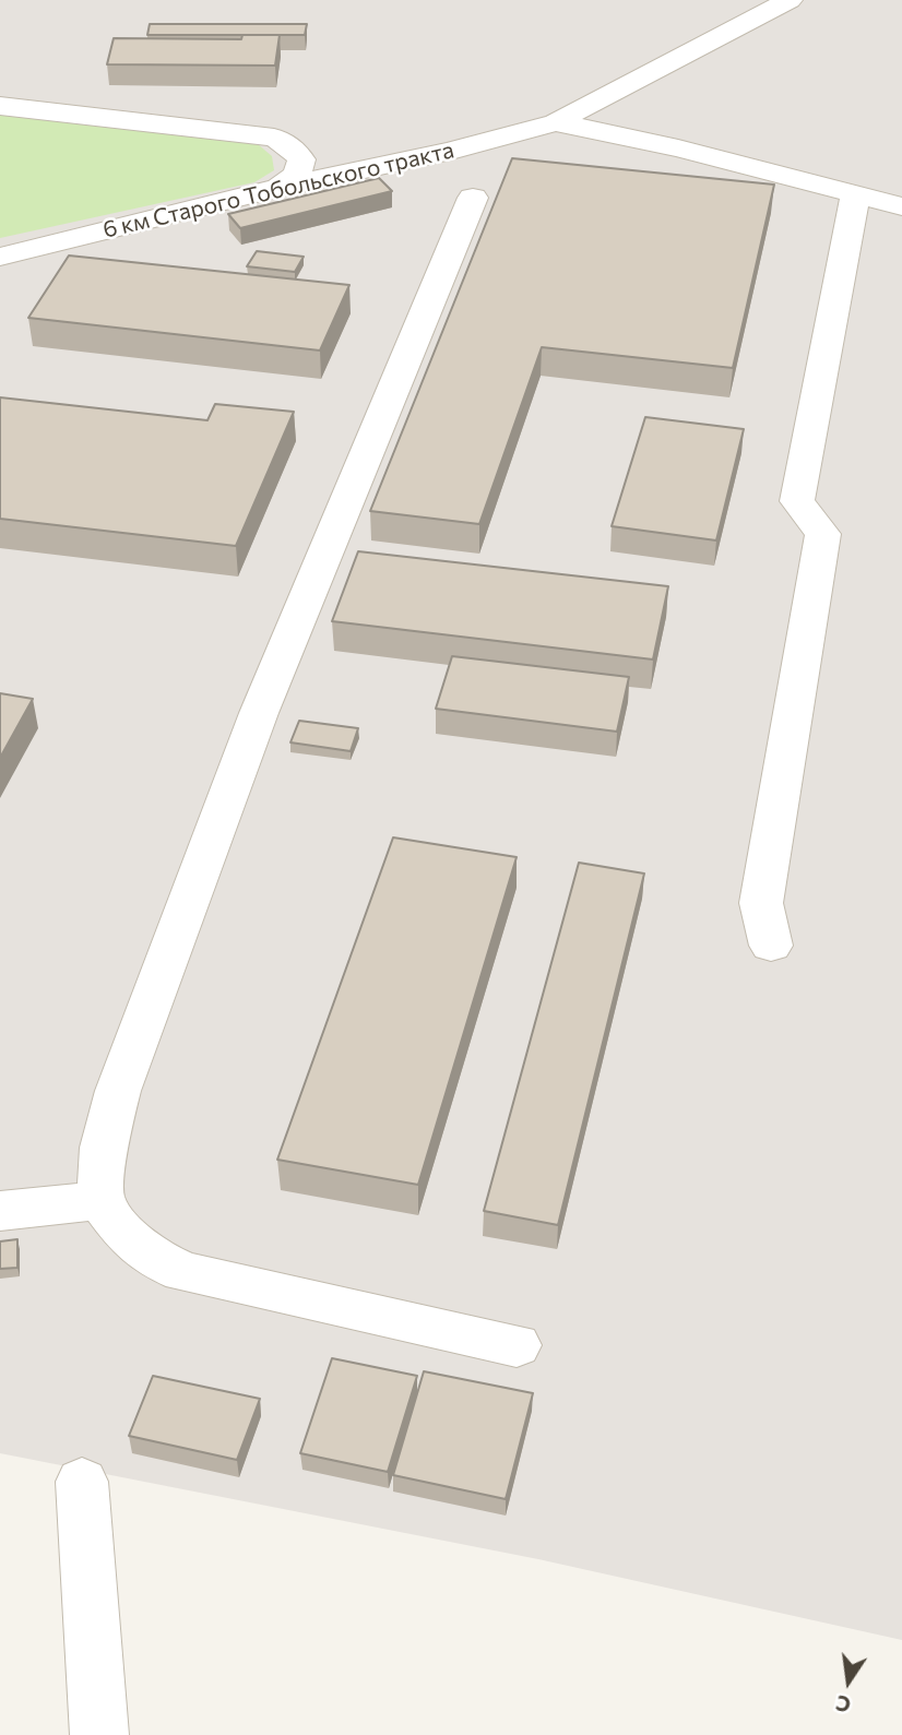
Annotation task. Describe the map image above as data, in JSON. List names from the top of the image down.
{
  "streets": {
    "street": ["6 км Старого Тобольского тракта"]
  },
  "north": "bottom"
}
